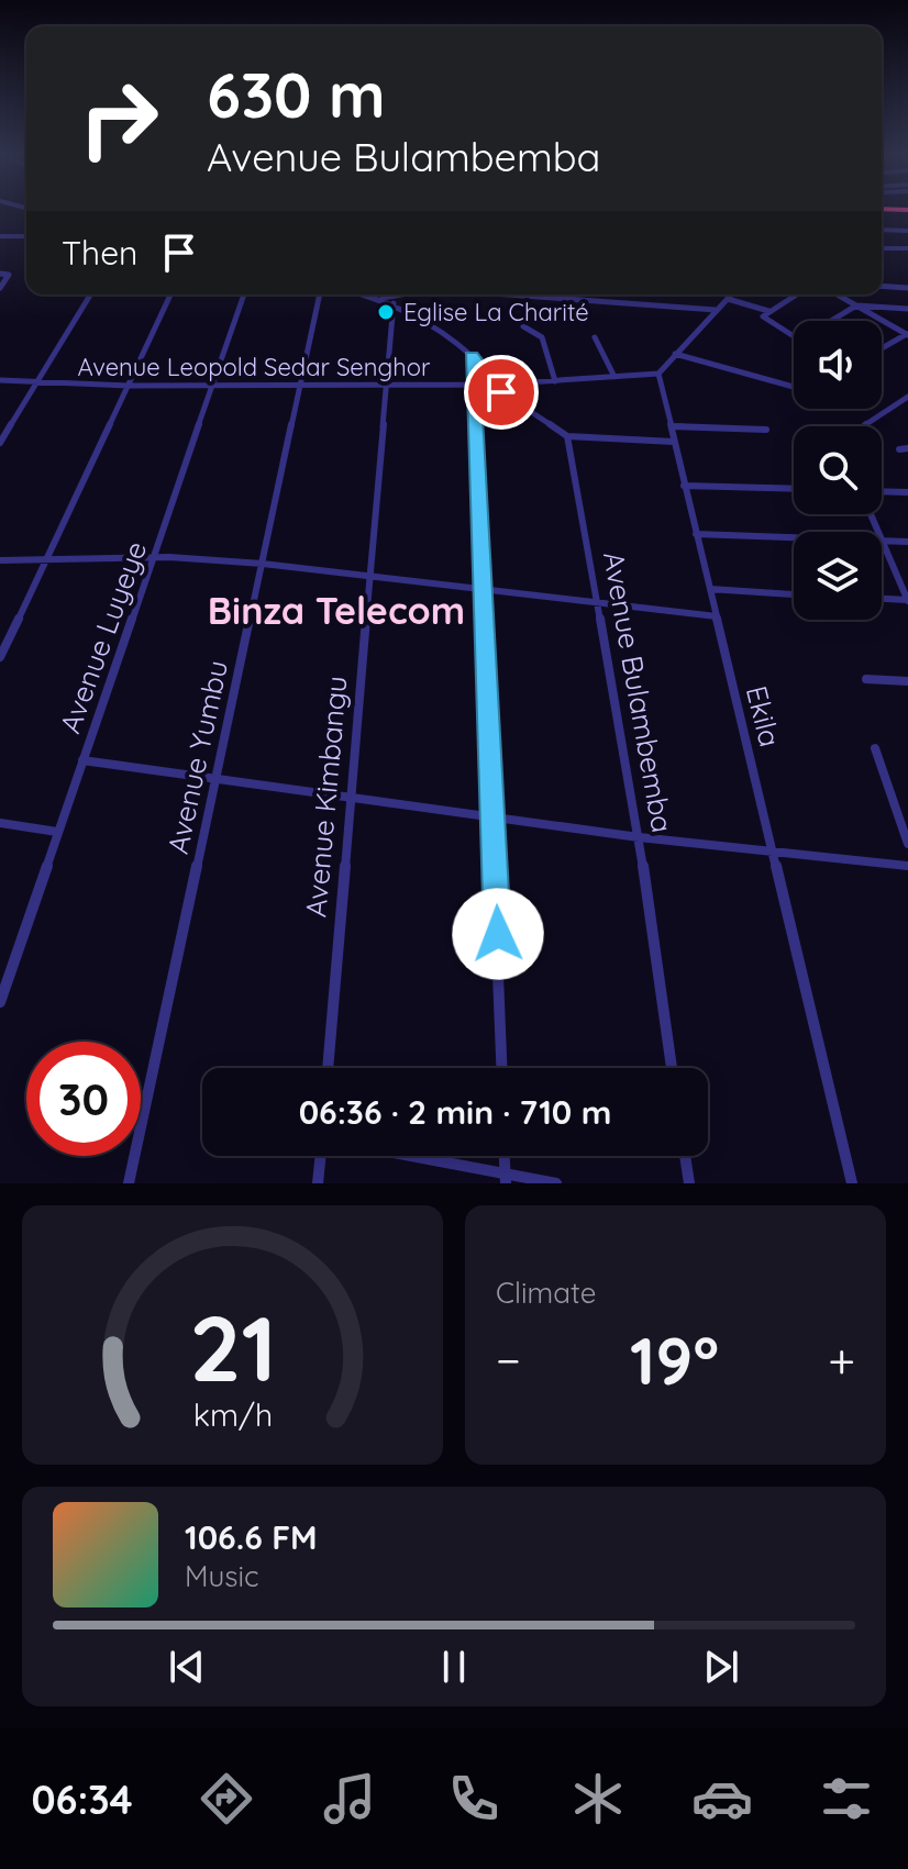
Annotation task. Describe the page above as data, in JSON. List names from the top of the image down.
{
  "streets": {
    "street": [
      "Avenue Leopold Sedar Senghor",
      "Avenue Luyeye",
      "Avenue Bulambemba",
      "Ekila",
      "Avenue Yumbu",
      "Avenue Kimbangu"
    ]
  },
  "crossings": [
    ["Avenue Leopold Sedar Senghor", "Avenue Luyeye"],
    ["Avenue Leopold Sedar Senghor", "Avenue Yumbu"],
    ["Avenue Leopold Sedar Senghor", "Avenue Kimbangu"]
  ],
  "districts": ["Binza Telecom"],
  "places": ["Eglise La Charité"],
  "page": {
    "turn": ["630 m", "Avenue Bulambemba"],
    "then": "Then",
    "limit": "30",
    "trip": "06:36 · 2 min · 710 m",
    "tile": "Climate",
    "heat": ["−", "19°", "+"],
    "song": ["106.6 FM", "Music"],
    "tabs": "06:34",
    "gauge": ["21", "km/h"]
  }
}
